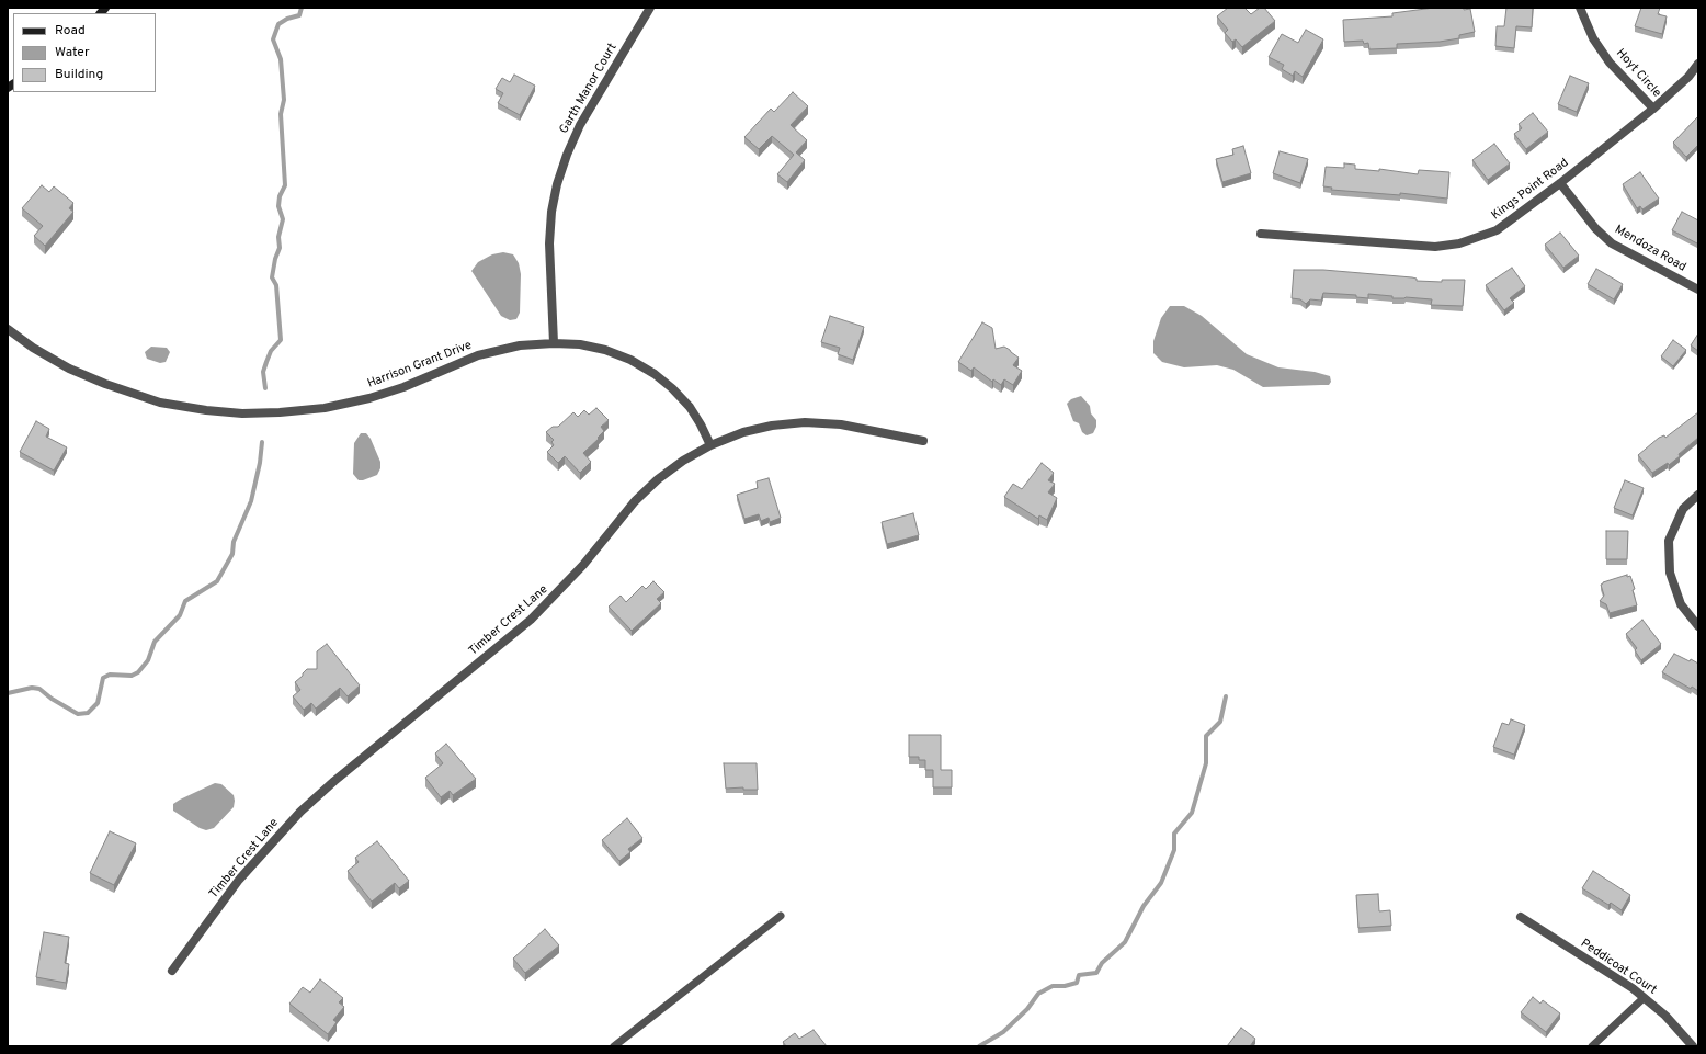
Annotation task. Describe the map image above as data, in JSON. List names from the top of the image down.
{
  "streets": {
    "street": [
      "Hoyt Circle",
      "Garth Manor Court",
      "Kings Point Road",
      "Mendoza Road",
      "Harrison Grant Drive",
      "Timber Crest Lane",
      "Peddicoat Court"
    ]
  },
  "crossings": [
    ["Hoyt Circle", "Kings Point Road"],
    ["Garth Manor Court", "Harrison Grant Drive"],
    ["Kings Point Road", "Mendoza Road"],
    ["Harrison Grant Drive", "Timber Crest Lane"]
  ],
  "legend": ["Road", "Water", "Building"]
}
